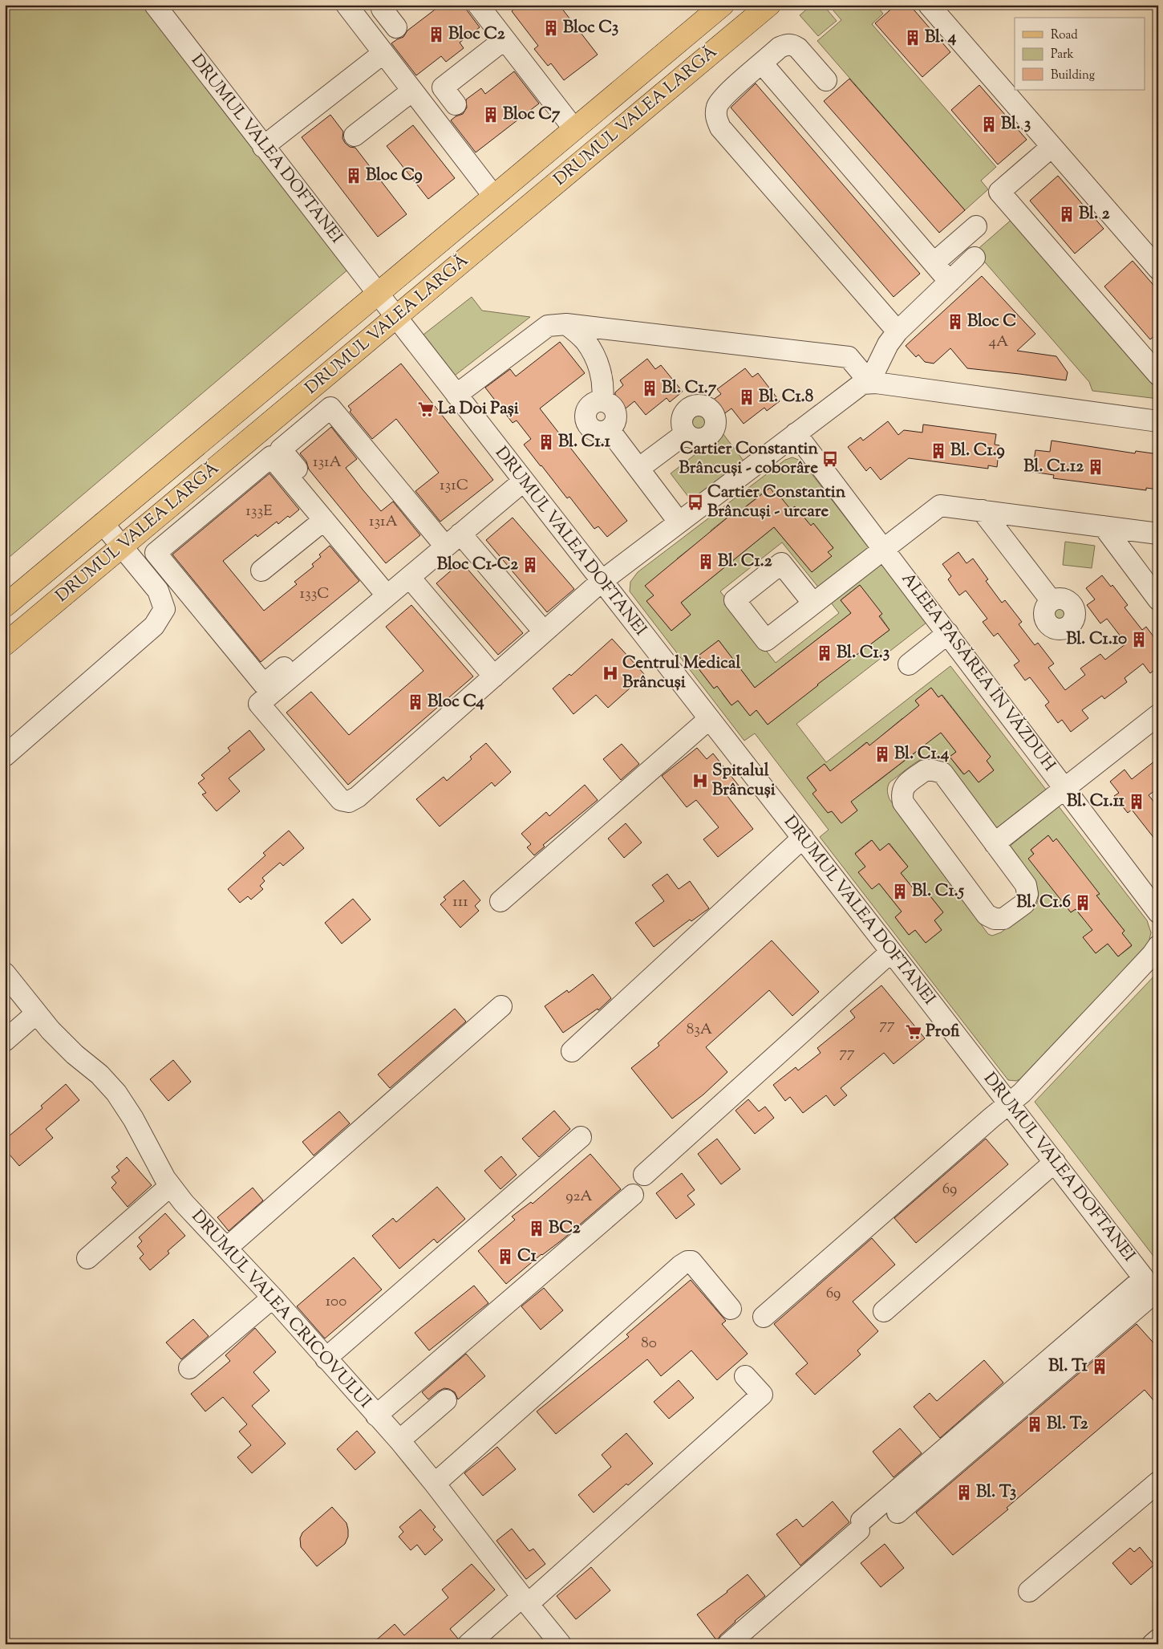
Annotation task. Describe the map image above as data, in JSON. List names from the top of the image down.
{
  "streets": {
    "main road": ["DRUMUL VALEA LARGĂ"],
    "street": ["DRUMUL VALEA DOFTANEI", "ALEEA PASĂREA ÎN VĂZDUH", "DRUMUL VALEA CRICOVULUI"]
  },
  "crossings": [
    ["DRUMUL VALEA LARGĂ", "DRUMUL VALEA DOFTANEI"]
  ],
  "places": {
    "building": [
      "Bloc C3",
      "Bloc C2",
      "Bl. 4",
      "Bloc C7",
      "Bl. 3",
      "Bloc C9",
      "Bl. 2",
      "Bloc C",
      "Bl. C1.7",
      "Bl. C1.8",
      "Bl. C1.1",
      "Bl. C1.9",
      "Bl. C1.12",
      "Bl. C1.2",
      "Bloc C1-C2",
      "Bl. C1.10",
      "Bl. C1.3",
      "Bloc C4",
      "Bl. C1.4",
      "Bl. C1.11",
      "Bl. C1.5",
      "Bl. C1.6",
      "BC2",
      "C1",
      "Bl. T1",
      "Bl. T2",
      "Bl. T3"
    ],
    "supermarket": ["La Doi Pași", "Profi"],
    "bus stop": ["Cartier Constantin Brâncuși - coborâre", "Cartier Constantin Brâncuși - urcare"],
    "hospital": ["Centrul Medical Brâncuși", "Spitalul Brâncuși"]
  },
  "house_numbers": [
    "4A",
    "131A",
    "131C",
    "133E",
    "131A",
    "133C",
    "111",
    "77",
    "83A",
    "77",
    "69",
    "92A",
    "69",
    "100",
    "80"
  ],
  "legend": ["Road", "Park", "Building"]
}
